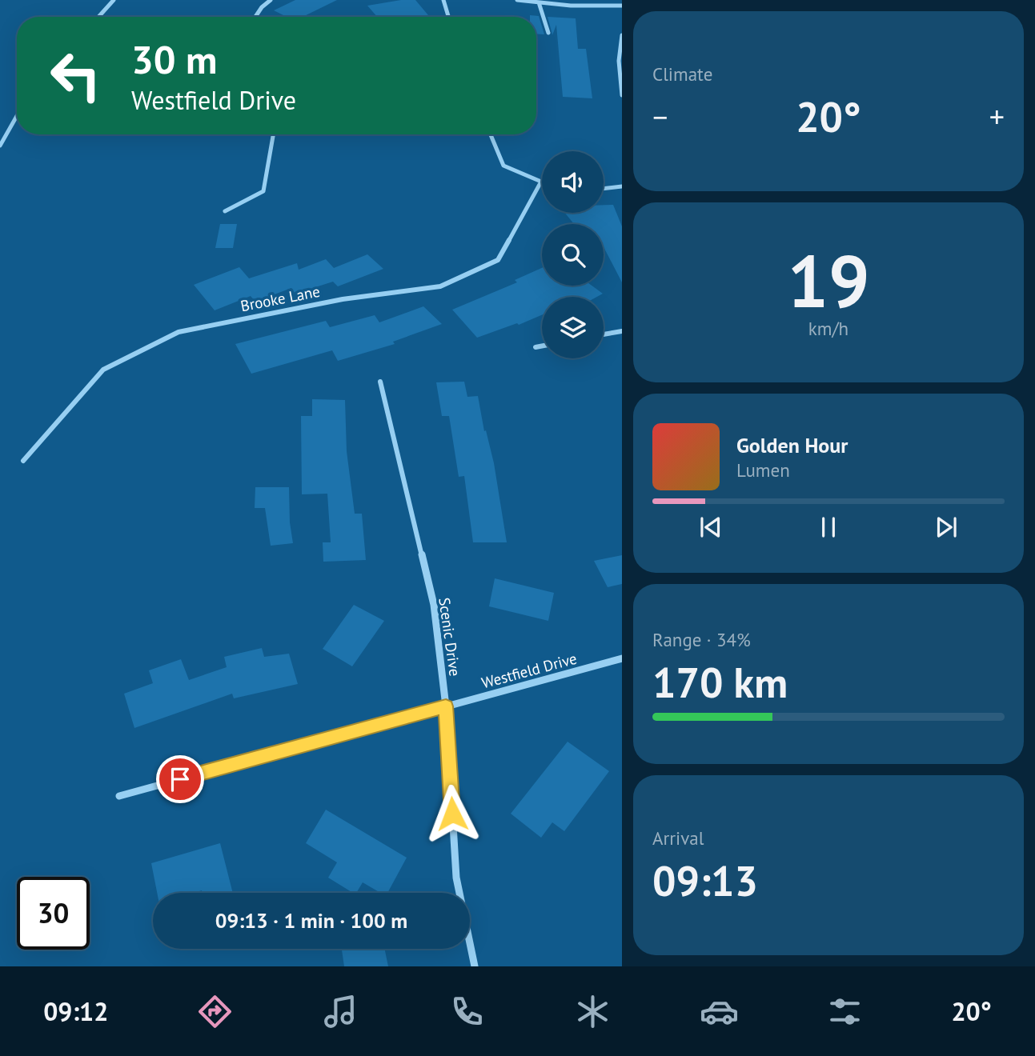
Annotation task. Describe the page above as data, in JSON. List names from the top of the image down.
{
  "streets": {
    "street": ["Brooke Lane", "Scenic Drive", "Westfield Drive"]
  },
  "crossings": [
    ["Scenic Drive", "Westfield Drive"]
  ],
  "page": {
    "tile": [
      "Climate",
      ["19", "km/h"],
      ["Range · 34%", "170 km"],
      ["Arrival", "09:13"]
    ],
    "turn": ["30 m", "Westfield Drive"],
    "heat": ["−", "20°", "+"],
    "song": ["Golden Hour", "Lumen"],
    "limit": "30",
    "trip": "09:13 · 1 min · 100 m",
    "tabs": ["09:12", "20°"]
  }
}
